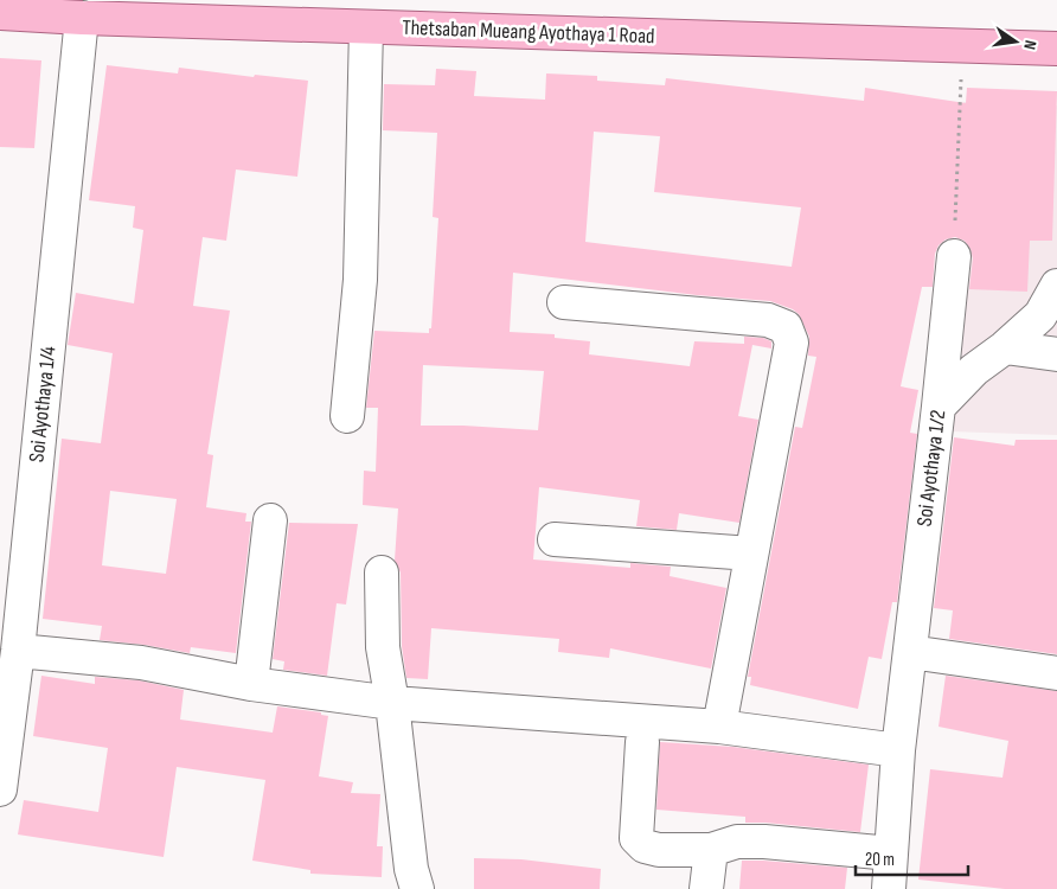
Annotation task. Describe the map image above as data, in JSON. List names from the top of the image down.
{
  "streets": {
    "main road": ["Thetsaban Mueang Ayothaya 1 Road"],
    "street": ["Soi Ayothaya 1/4", "Soi Ayothaya 1/2"]
  },
  "crossings": [
    ["Thetsaban Mueang Ayothaya 1 Road", "Soi Ayothaya 1/4"]
  ],
  "scale_bar": "20 m",
  "north": "right"
}
